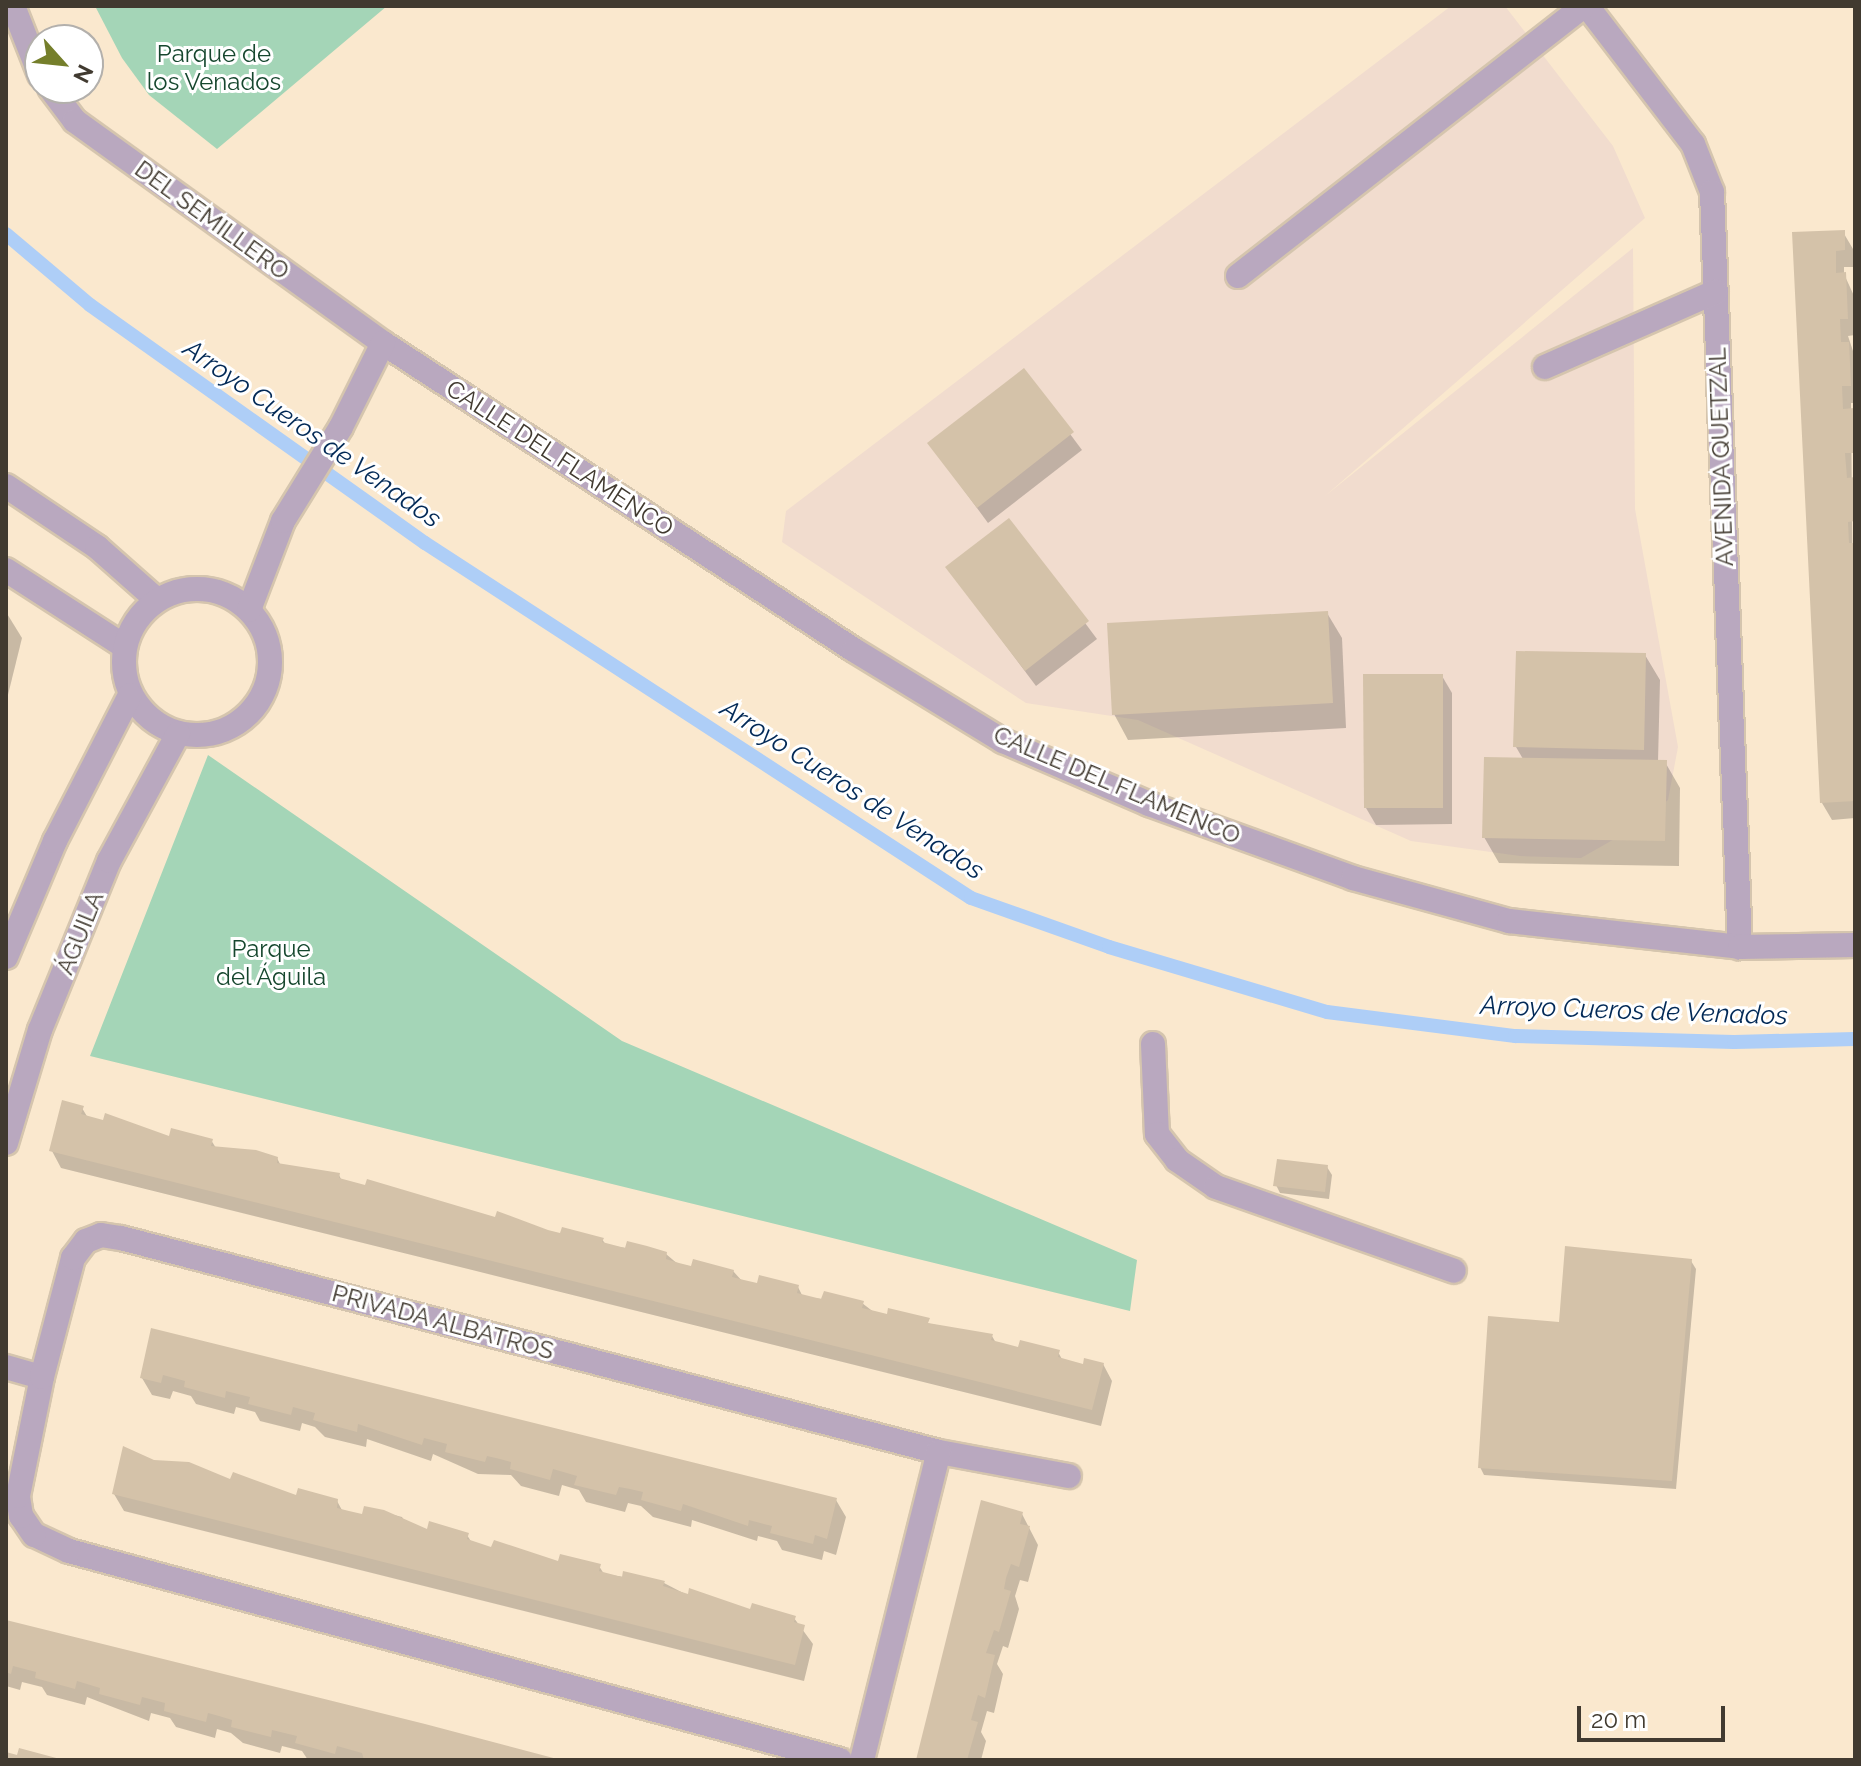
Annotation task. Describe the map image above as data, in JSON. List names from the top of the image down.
{
  "streets": {
    "street": [
      "DEL SEMILLERO",
      "AVENIDA QUETZAL",
      "CALLE DEL FLAMENCO",
      "ÁGUILA",
      "PRIVADA ALBATROS"
    ]
  },
  "crossings": [
    ["DEL SEMILLERO", "CALLE DEL FLAMENCO"],
    ["AVENIDA QUETZAL", "CALLE DEL FLAMENCO"]
  ],
  "water": ["Arroyo Cueros de Venados"],
  "parks": ["Parque de los Venados", "Parque del Águila"],
  "scale_bar": "20 m",
  "north": "bottom right"
}
